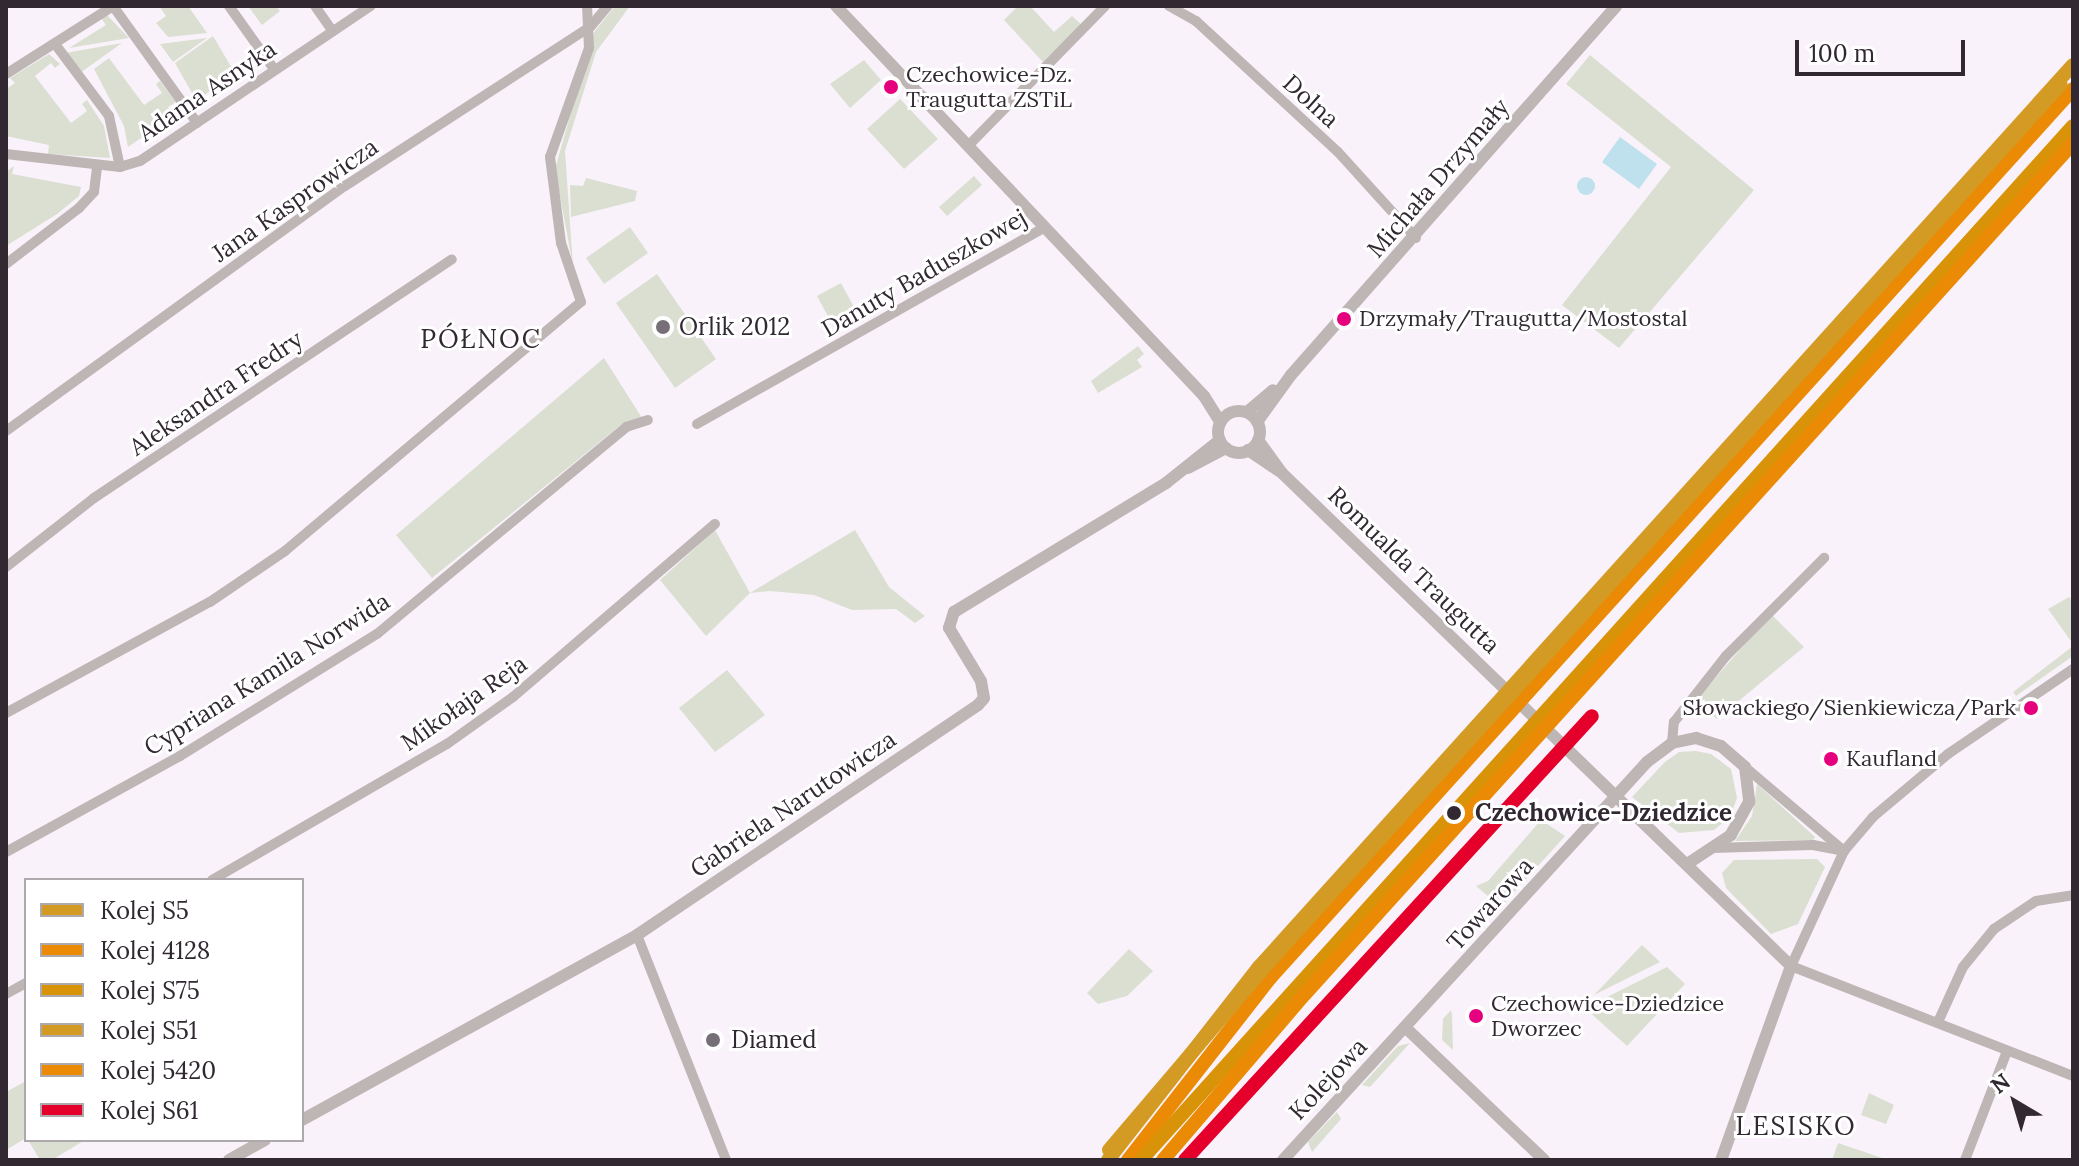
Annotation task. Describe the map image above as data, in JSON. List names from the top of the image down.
{
  "streets": {
    "street": [
      "Adama Asnyka",
      "Dolna",
      "Michała Drzymały",
      "Jana Kasprowicza",
      "Danuty Baduszkowej",
      "Aleksandra Fredry",
      "Romualda Traugutta",
      "Cypriana Kamila Norwida",
      "Mikołaja Reja",
      "Gabriela Narutowicza",
      "Towarowa",
      "Kolejowa"
    ]
  },
  "crossings": [
    ["Dolna", "Michała Drzymały"],
    ["Towarowa", "Kolejowa"]
  ],
  "districts": ["PÓŁNOC", "LESISKO"],
  "places": [
    "Czechowice-Dz. Traugutta ZSTiL",
    "Drzymały/Traugutta/Mostostal",
    "Orlik 2012",
    "Słowackiego/Sienkiewicza/Park",
    "Kaufland",
    "Czechowice-Dziedzice",
    "Czechowice-Dziedzice Dworzec",
    "Diamed"
  ],
  "lines": [
    "rail line S5",
    "rail line S51",
    "rail line 4128",
    "rail line S75",
    "rail line 5420",
    "rail line S61"
  ],
  "legend": [
    "Kolej S5",
    "Kolej 4128",
    "Kolej S75",
    "Kolej S51",
    "Kolej 5420",
    "Kolej S61"
  ],
  "scale_bar": "100 m",
  "north": "top left"
}
